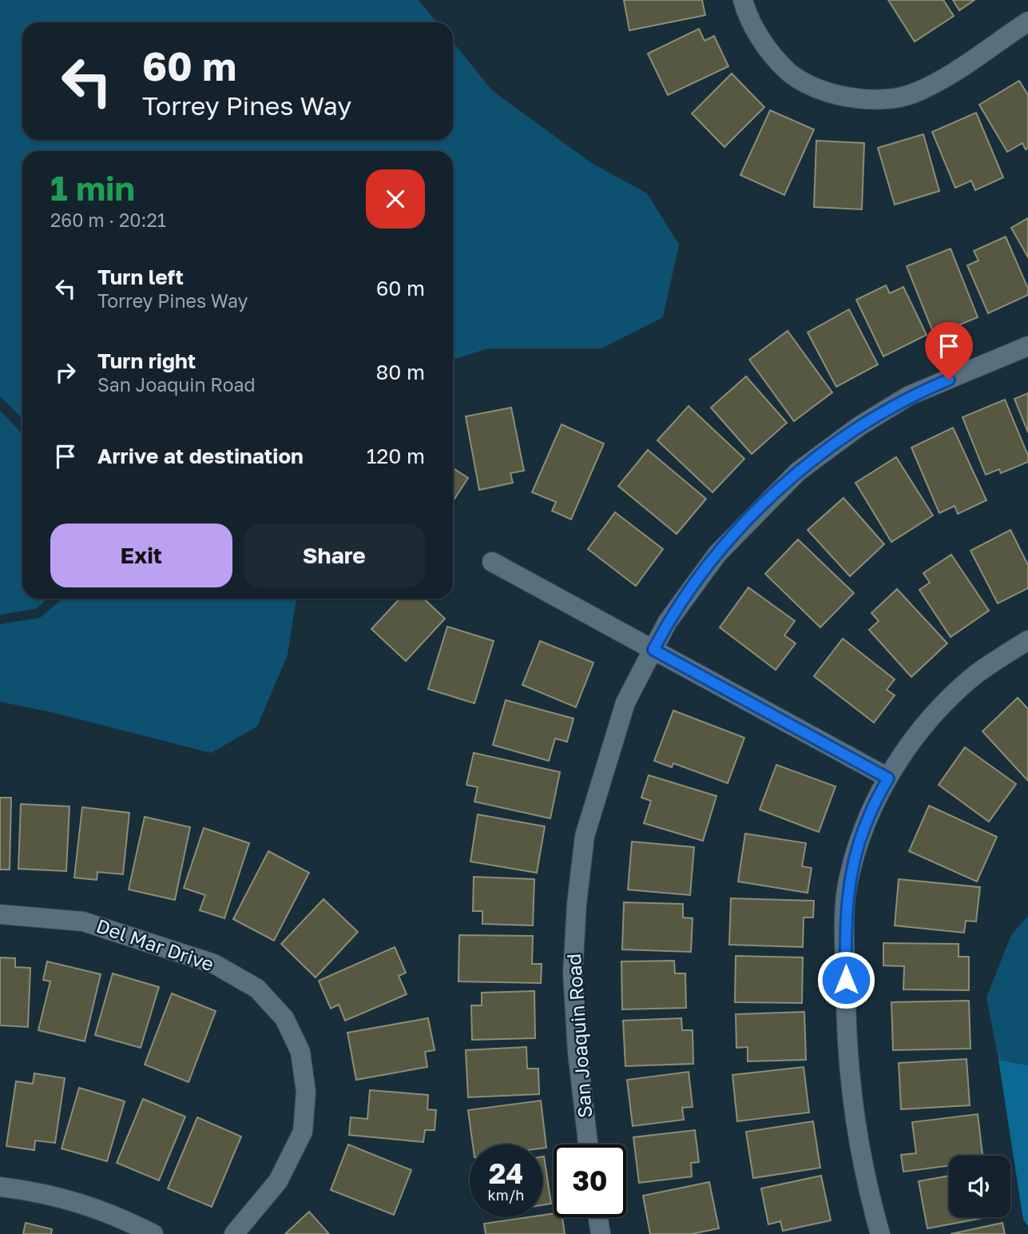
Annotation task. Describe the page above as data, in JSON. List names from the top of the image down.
{
  "streets": {
    "street": ["Del Mar Drive", "San Joaquin Road"]
  },
  "page": {
    "turn": ["60 m", "Torrey Pines Way"],
    "heading": ["1 min", "260 m · 20:21"],
    "list": [
      {
        "name": "Turn left",
        "note": "Torrey Pines Way",
        "value": "60 m"
      },
      {
        "name": "Turn right",
        "note": "San Joaquin Road",
        "value": "80 m"
      },
      {
        "name": "Arrive at destination",
        "value": "120 m"
      }
    ],
    "buttons": ["Exit", "Share"],
    "speed": "24 km/h",
    "limit": "30"
  }
}
